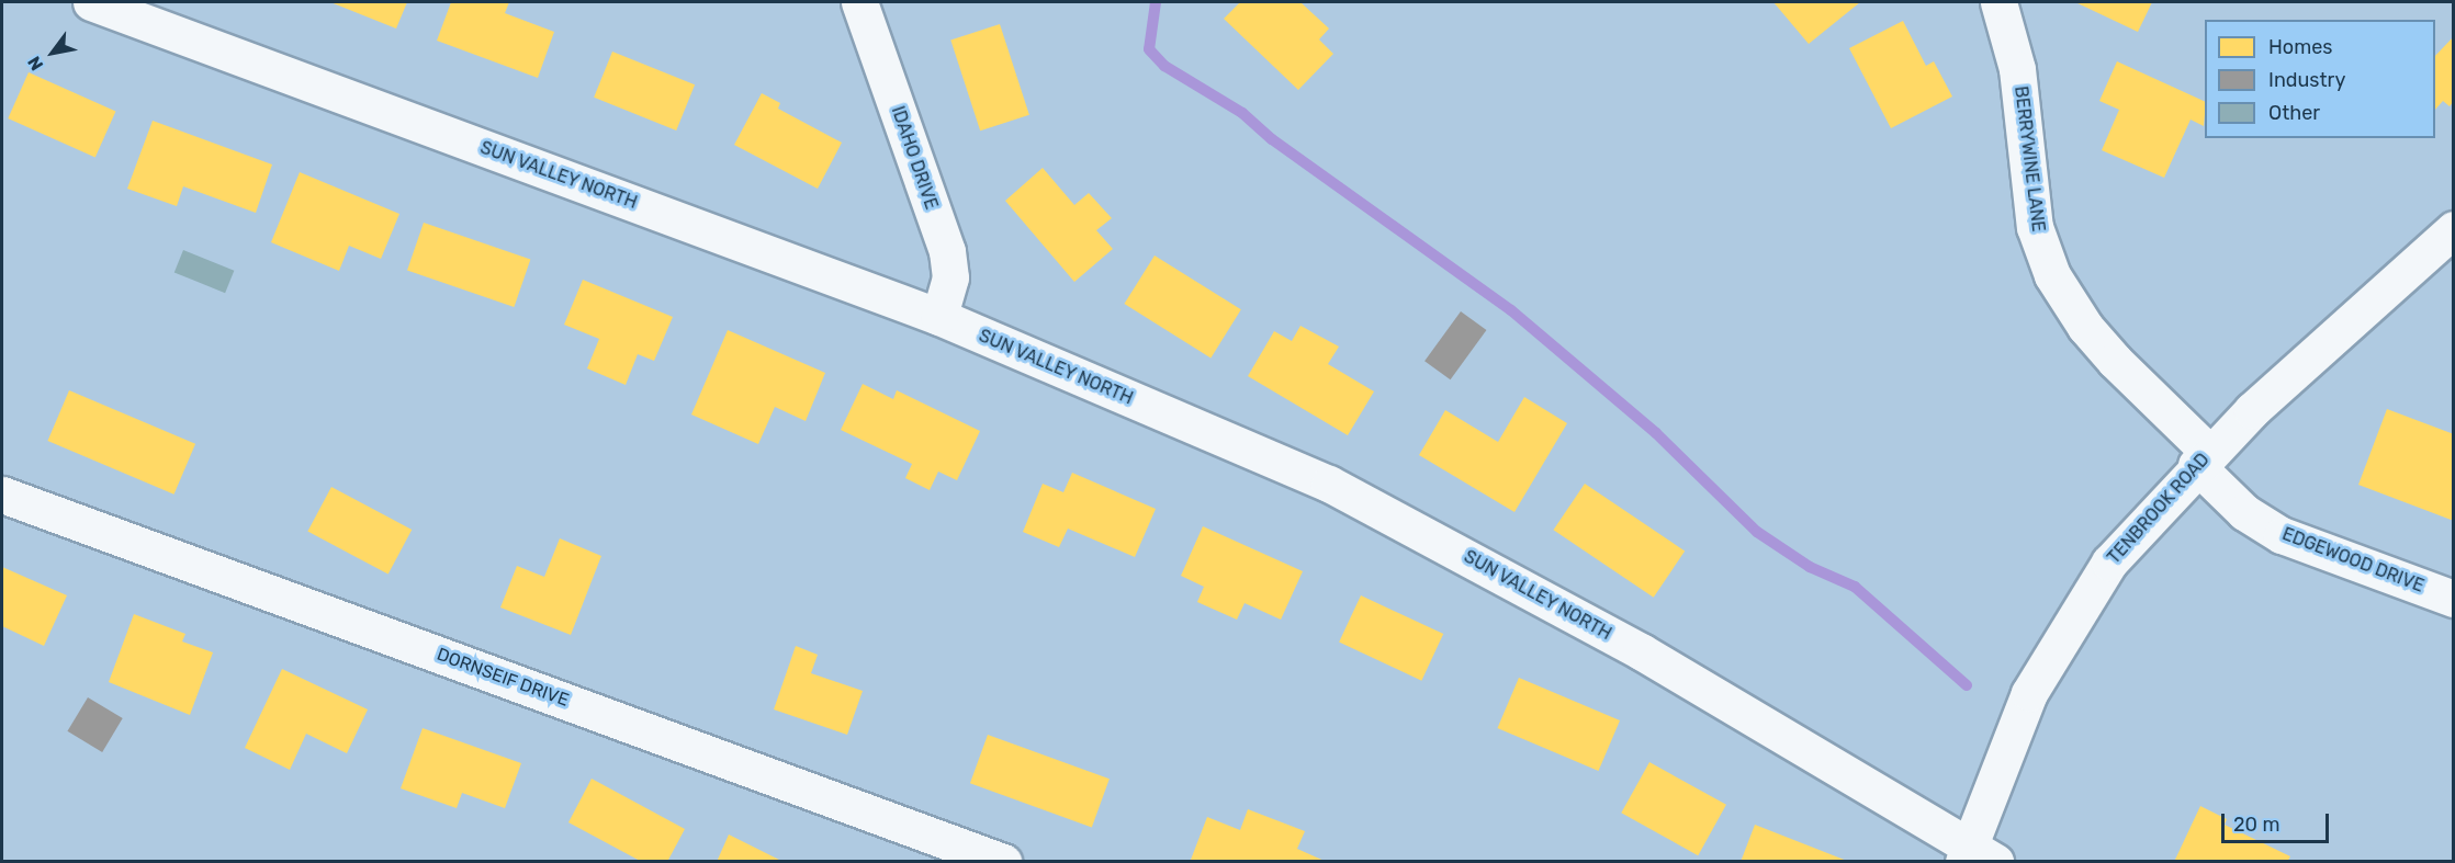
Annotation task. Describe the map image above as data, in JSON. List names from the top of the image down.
{
  "streets": {
    "street": [
      "IDAHO DRIVE",
      "BERRYWINE LANE",
      "SUN VALLEY NORTH",
      "TENBROOK ROAD",
      "EDGEWOOD DRIVE",
      "DORNSEIF DRIVE"
    ]
  },
  "crossings": [
    ["IDAHO DRIVE", "SUN VALLEY NORTH"],
    ["BERRYWINE LANE", "TENBROOK ROAD"],
    ["BERRYWINE LANE", "EDGEWOOD DRIVE"],
    ["SUN VALLEY NORTH", "TENBROOK ROAD"],
    ["TENBROOK ROAD", "EDGEWOOD DRIVE"]
  ],
  "legend": ["Homes", "Industry", "Other"],
  "scale_bar": "20 m",
  "north": "bottom left"
}
